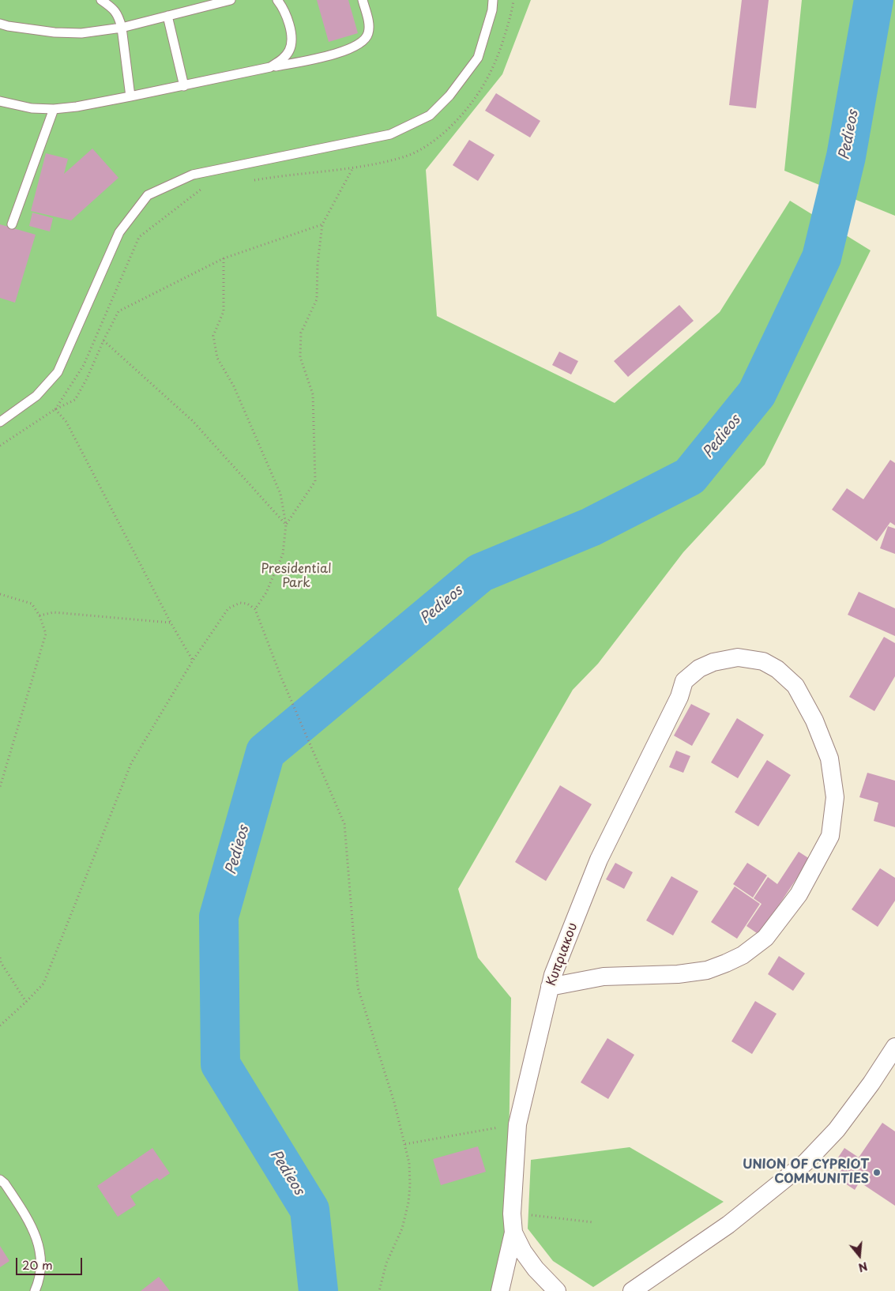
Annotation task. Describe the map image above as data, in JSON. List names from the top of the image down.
{
  "streets": {
    "street": ["Κυπριακου"]
  },
  "water": ["Pedieos"],
  "parks": ["Presidential Park"],
  "places": ["UNION OF CYPRIOT COMMUNITIES"],
  "scale_bar": "20 m",
  "north": "bottom"
}
